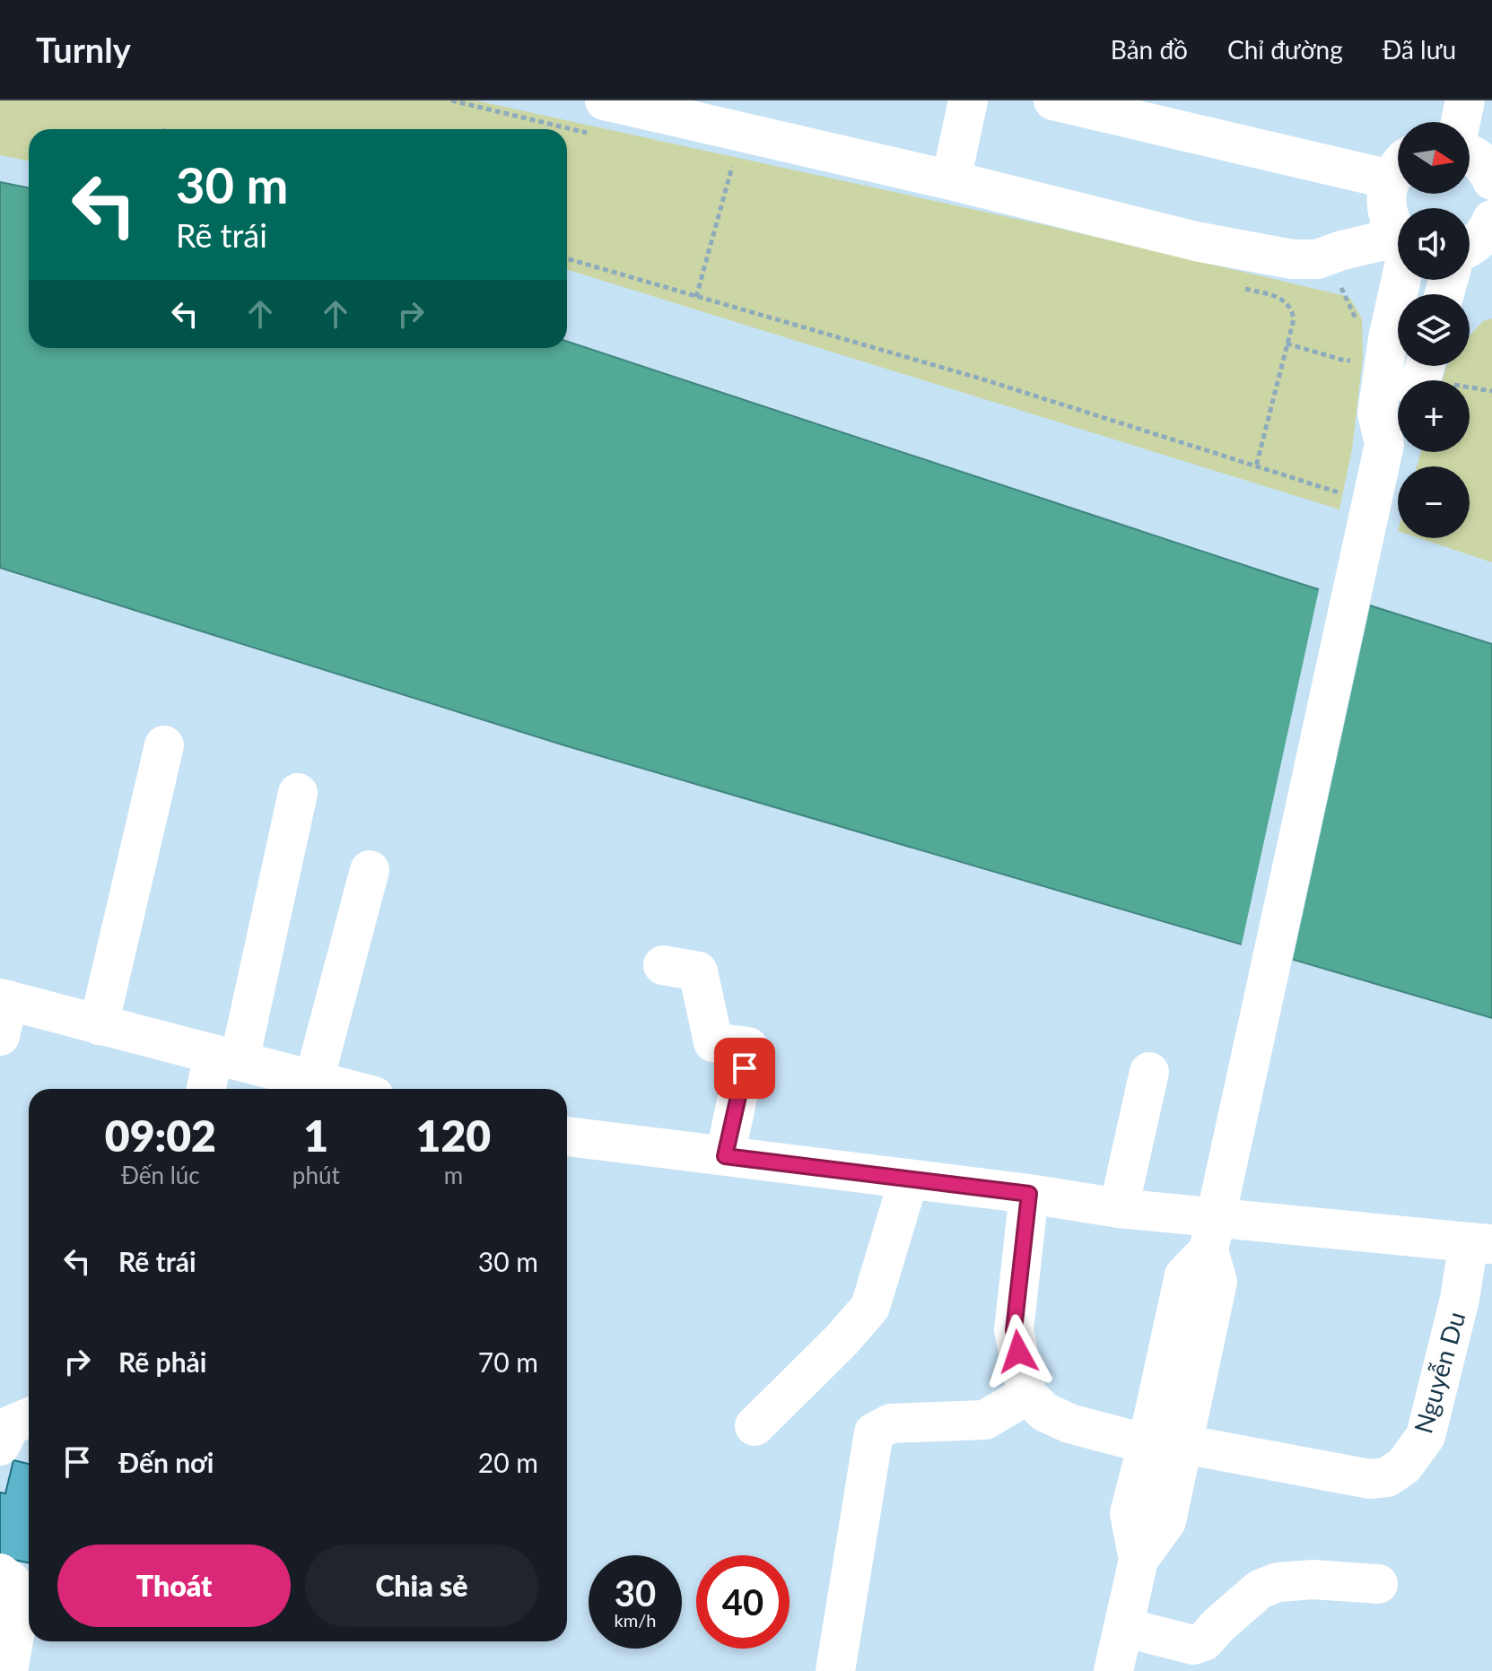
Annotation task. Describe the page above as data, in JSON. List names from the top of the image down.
{
  "streets": {
    "street": ["Nguyễn Du"]
  },
  "north": "right",
  "page": {
    "header": "Turnly",
    "nav": ["Bản đồ", "Chỉ đường", "Đã lưu"],
    "map_buttons": ["+", "−"],
    "turn": ["30 m", "Rẽ trái"],
    "eta": [
      "09:02",
      "Đến lúc",
      "1",
      "phút",
      "120",
      "m"
    ],
    "list": [
      {
        "name": "Rẽ trái",
        "value": "30 m"
      },
      {
        "name": "Rẽ phải",
        "value": "70 m"
      },
      {
        "name": "Đến nơi",
        "value": "20 m"
      }
    ],
    "buttons": ["Thoát", "Chia sẻ"],
    "speed": "30 km/h",
    "limit": "40"
  }
}
